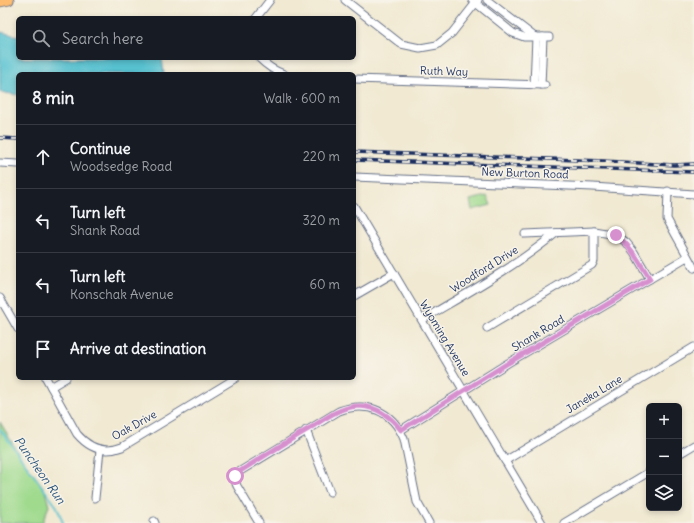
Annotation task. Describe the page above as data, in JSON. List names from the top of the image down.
{
  "streets": {
    "street": [
      "Ruth Way",
      "New Burton Road",
      "Woodford Drive",
      "Shank Road",
      "Wyoming Avenue",
      "Janeka Lane",
      "Oak Drive"
    ]
  },
  "crossings": [
    ["Woodford Drive", "Wyoming Avenue"],
    ["Shank Road", "Wyoming Avenue"],
    ["Wyoming Avenue", "Janeka Lane"]
  ],
  "water": ["Puncheon Run"],
  "page": {
    "search": "Search here",
    "heading": ["8 min", "Walk · 600 m"],
    "list": [
      ["Continue", "Woodsedge Road", "220 m"],
      ["Turn left", "Shank Road", "320 m"],
      ["Turn left", "Konschak Avenue", "60 m"],
      "Arrive at destination"
    ],
    "map_buttons": ["+", "−"]
  }
}
